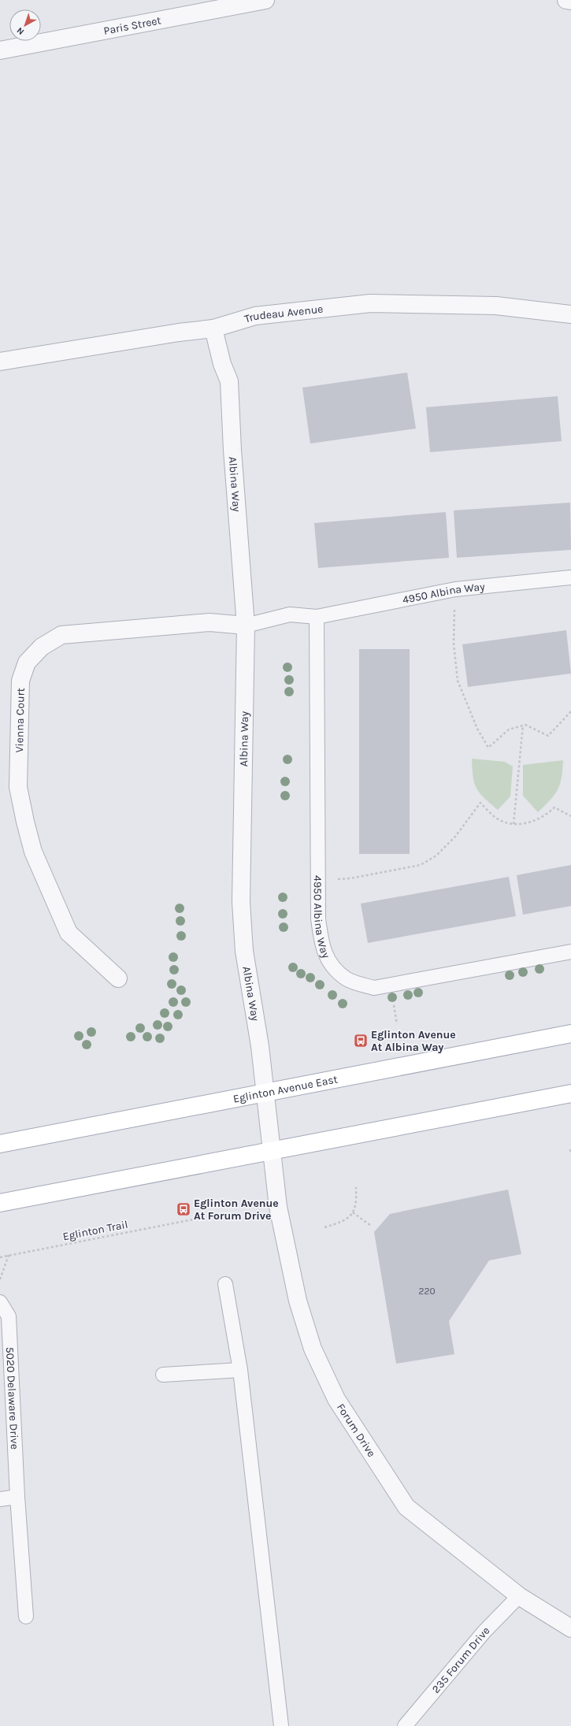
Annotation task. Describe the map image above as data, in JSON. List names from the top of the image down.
{
  "streets": {
    "main road": ["Eglinton Avenue East"],
    "street": [
      "Paris Street",
      "Trudeau Avenue",
      "Albina Way",
      "Vienna Court",
      "Forum Drive"
    ],
    "lane": ["4950 Albina Way", "5020 Delaware Drive", "235 Forum Drive"],
    "path": ["Eglinton Trail"]
  },
  "crossings": [
    ["Trudeau Avenue", "Albina Way"],
    ["Albina Way", "4950 Albina Way"],
    ["Albina Way", "Vienna Court"],
    ["Albina Way", "Eglinton Avenue East"],
    ["Albina Way", "Forum Drive"],
    ["4950 Albina Way", "Vienna Court"],
    ["Forum Drive", "235 Forum Drive"]
  ],
  "places": {
    "bus stop": ["Eglinton Avenue At Albina Way", "Eglinton Avenue At Forum Drive"]
  },
  "house_numbers": ["220"],
  "north": "bottom left"
}
